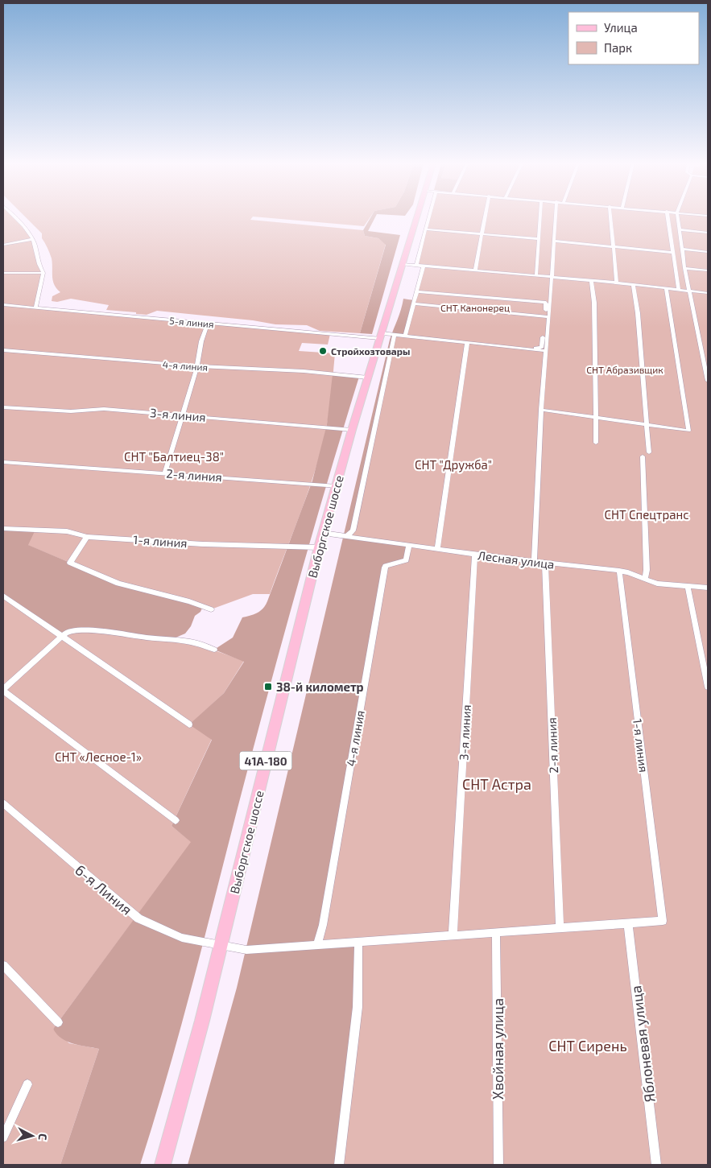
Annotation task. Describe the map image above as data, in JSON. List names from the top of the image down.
{
  "streets": {
    "main road": ["Выборгское шоссе", "41А-180"],
    "street": [
      "5-я линия",
      "4-я линия",
      "3-я линия",
      "2-я линия",
      "1-я линия",
      "Лесная улица",
      "6-я Линия",
      "Яблоневая улица",
      "Хвойная улица"
    ]
  },
  "crossings": [
    ["5-я линия", "Выборгское шоссе"],
    ["5-я линия", "41А-180"],
    ["4-я линия", "Выборгское шоссе"],
    ["4-я линия", "Лесная улица"],
    ["4-я линия", "6-я Линия"],
    ["3-я линия", "Выборгское шоссе"],
    ["3-я линия", "Лесная улица"],
    ["3-я линия", "6-я Линия"],
    ["2-я линия", "Выборгское шоссе"],
    ["2-я линия", "Лесная улица"],
    ["2-я линия", "6-я Линия"],
    ["Выборгское шоссе", "1-я линия"],
    ["Выборгское шоссе", "Лесная улица"],
    ["Выборгское шоссе", "41А-180"],
    ["Выборгское шоссе", "6-я Линия"],
    ["1-я линия", "Лесная улица"],
    ["1-я линия", "6-я Линия"],
    ["6-я Линия", "Яблоневая улица"],
    ["6-я Линия", "Хвойная улица"]
  ],
  "parks": [
    "СНТ Канонерец",
    "СНТ Абразивщик",
    "СНТ \"Балтиец-38\"",
    "СНТ \"Дружба\"",
    "СНТ Спецтранс",
    "СНТ «Лесное-1»",
    "СНТ Астра",
    "СНТ Сирень"
  ],
  "places": {
    "other": ["Стройхозтовары"],
    "transit": ["38-й километр"]
  },
  "legend": ["Улица", "Парк"],
  "north": "right"
}
